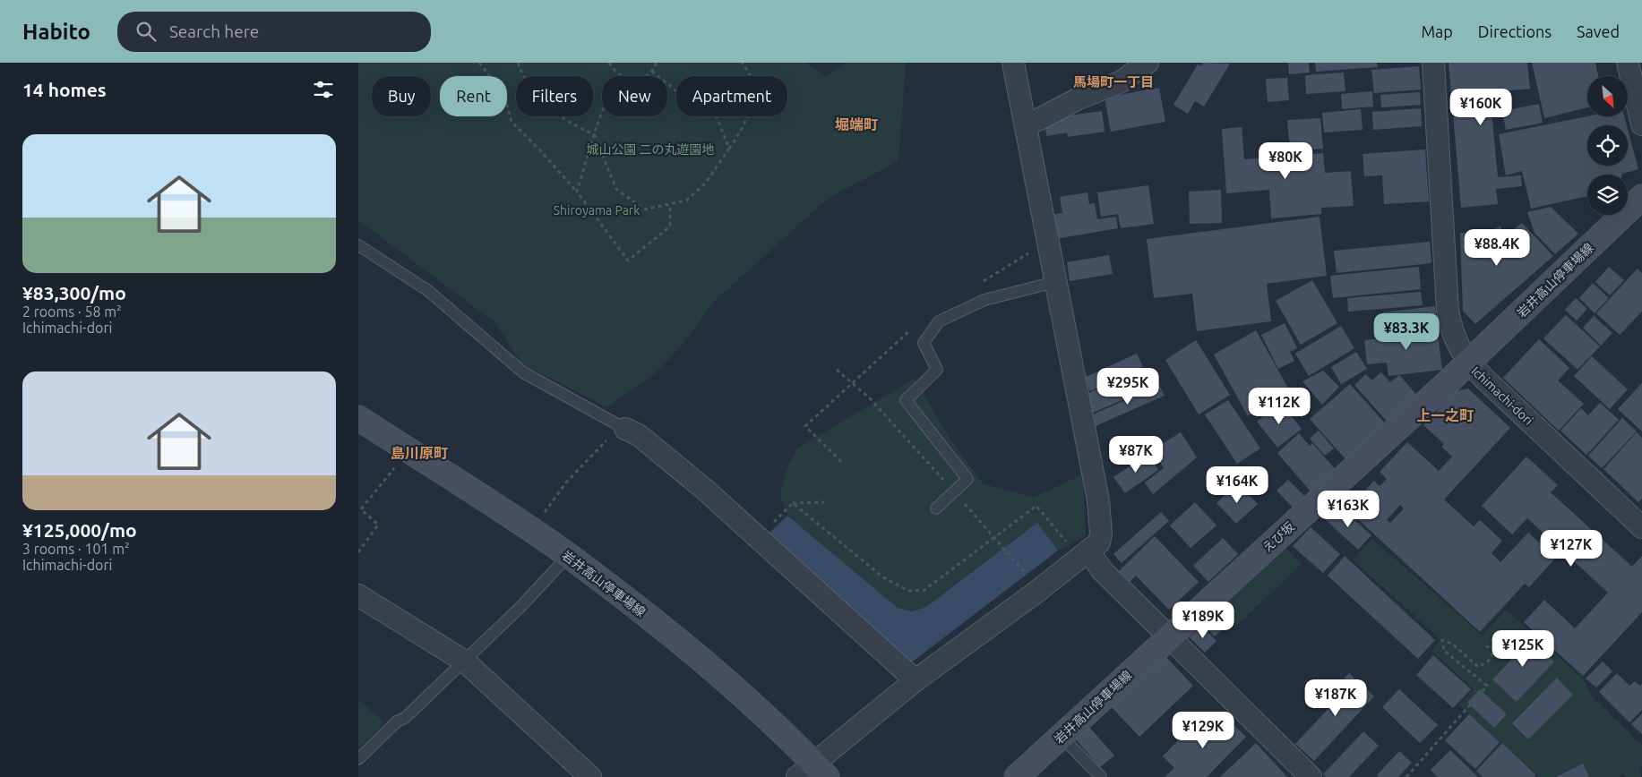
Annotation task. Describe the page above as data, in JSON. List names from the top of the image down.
{
  "streets": {
    "main road": ["岩井高山停車場線", "えび坂"],
    "street": ["Ichimachi-dori"]
  },
  "crossings": [
    ["岩井高山停車場線", "Ichimachi-dori"],
    ["岩井高山停車場線", "えび坂"],
    ["Ichimachi-dori", "えび坂"]
  ],
  "districts": [
    "馬場町一丁目",
    "堀端町",
    "上一之町",
    "島川原町"
  ],
  "parks": ["城山公園 二の丸遊園地", "Shiroyama Park"],
  "north": "bottom right",
  "page": {
    "header": "Habito",
    "search": "Search here",
    "nav": ["Map", "Directions", "Saved"],
    "heading": "14 homes",
    "chip": [
      "Buy",
      "Rent",
      "Filters",
      "New",
      "Apartment"
    ],
    "price": [
      "¥160K",
      "¥80K",
      "¥88.4K",
      "¥83.3K",
      "¥295K",
      "¥112K",
      "¥87K",
      "¥164K",
      "¥163K",
      "¥127K",
      "¥189K",
      "¥125K",
      "¥187K",
      "¥129K"
    ],
    "list": [
      {
        "name": "¥83,300/mo",
        "note": "2 rooms · 58 m² · Ichimachi-dori"
      },
      {
        "name": "¥125,000/mo",
        "note": "3 rooms · 101 m² · Ichimachi-dori"
      }
    ]
  }
}
